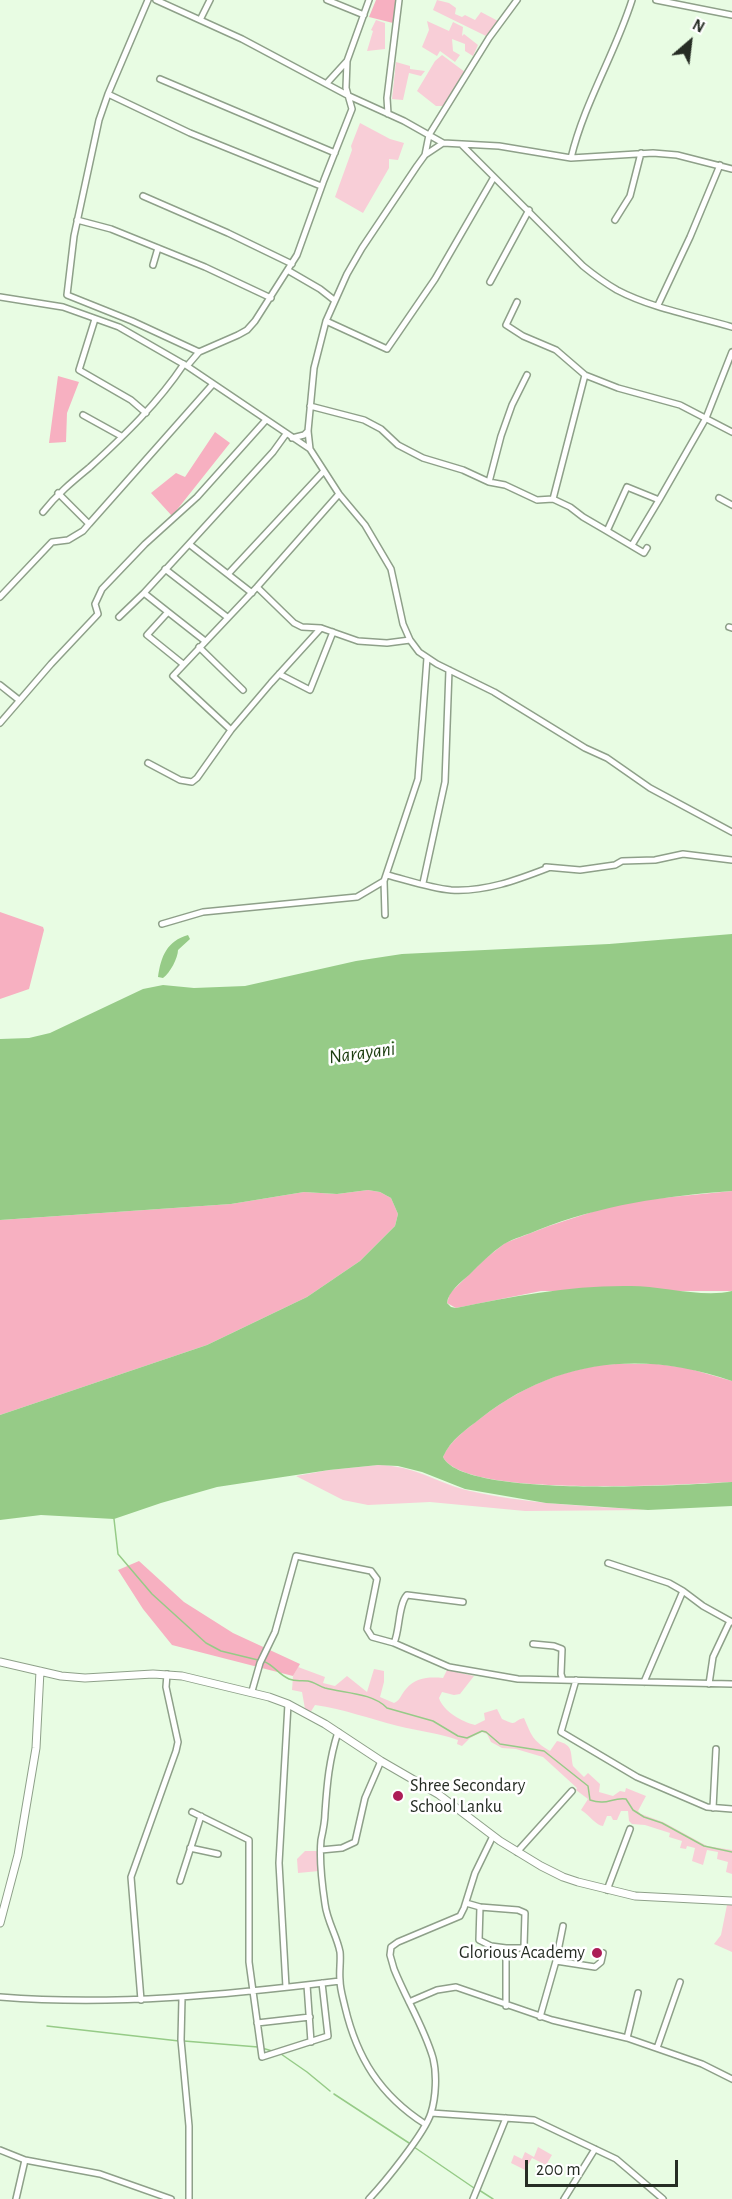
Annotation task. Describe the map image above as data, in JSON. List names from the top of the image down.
{
  "water": ["Narayani"],
  "places": ["Shree Secondary School Lanku", "Glorious Academy"],
  "scale_bar": "200 m",
  "north": "top right"
}
